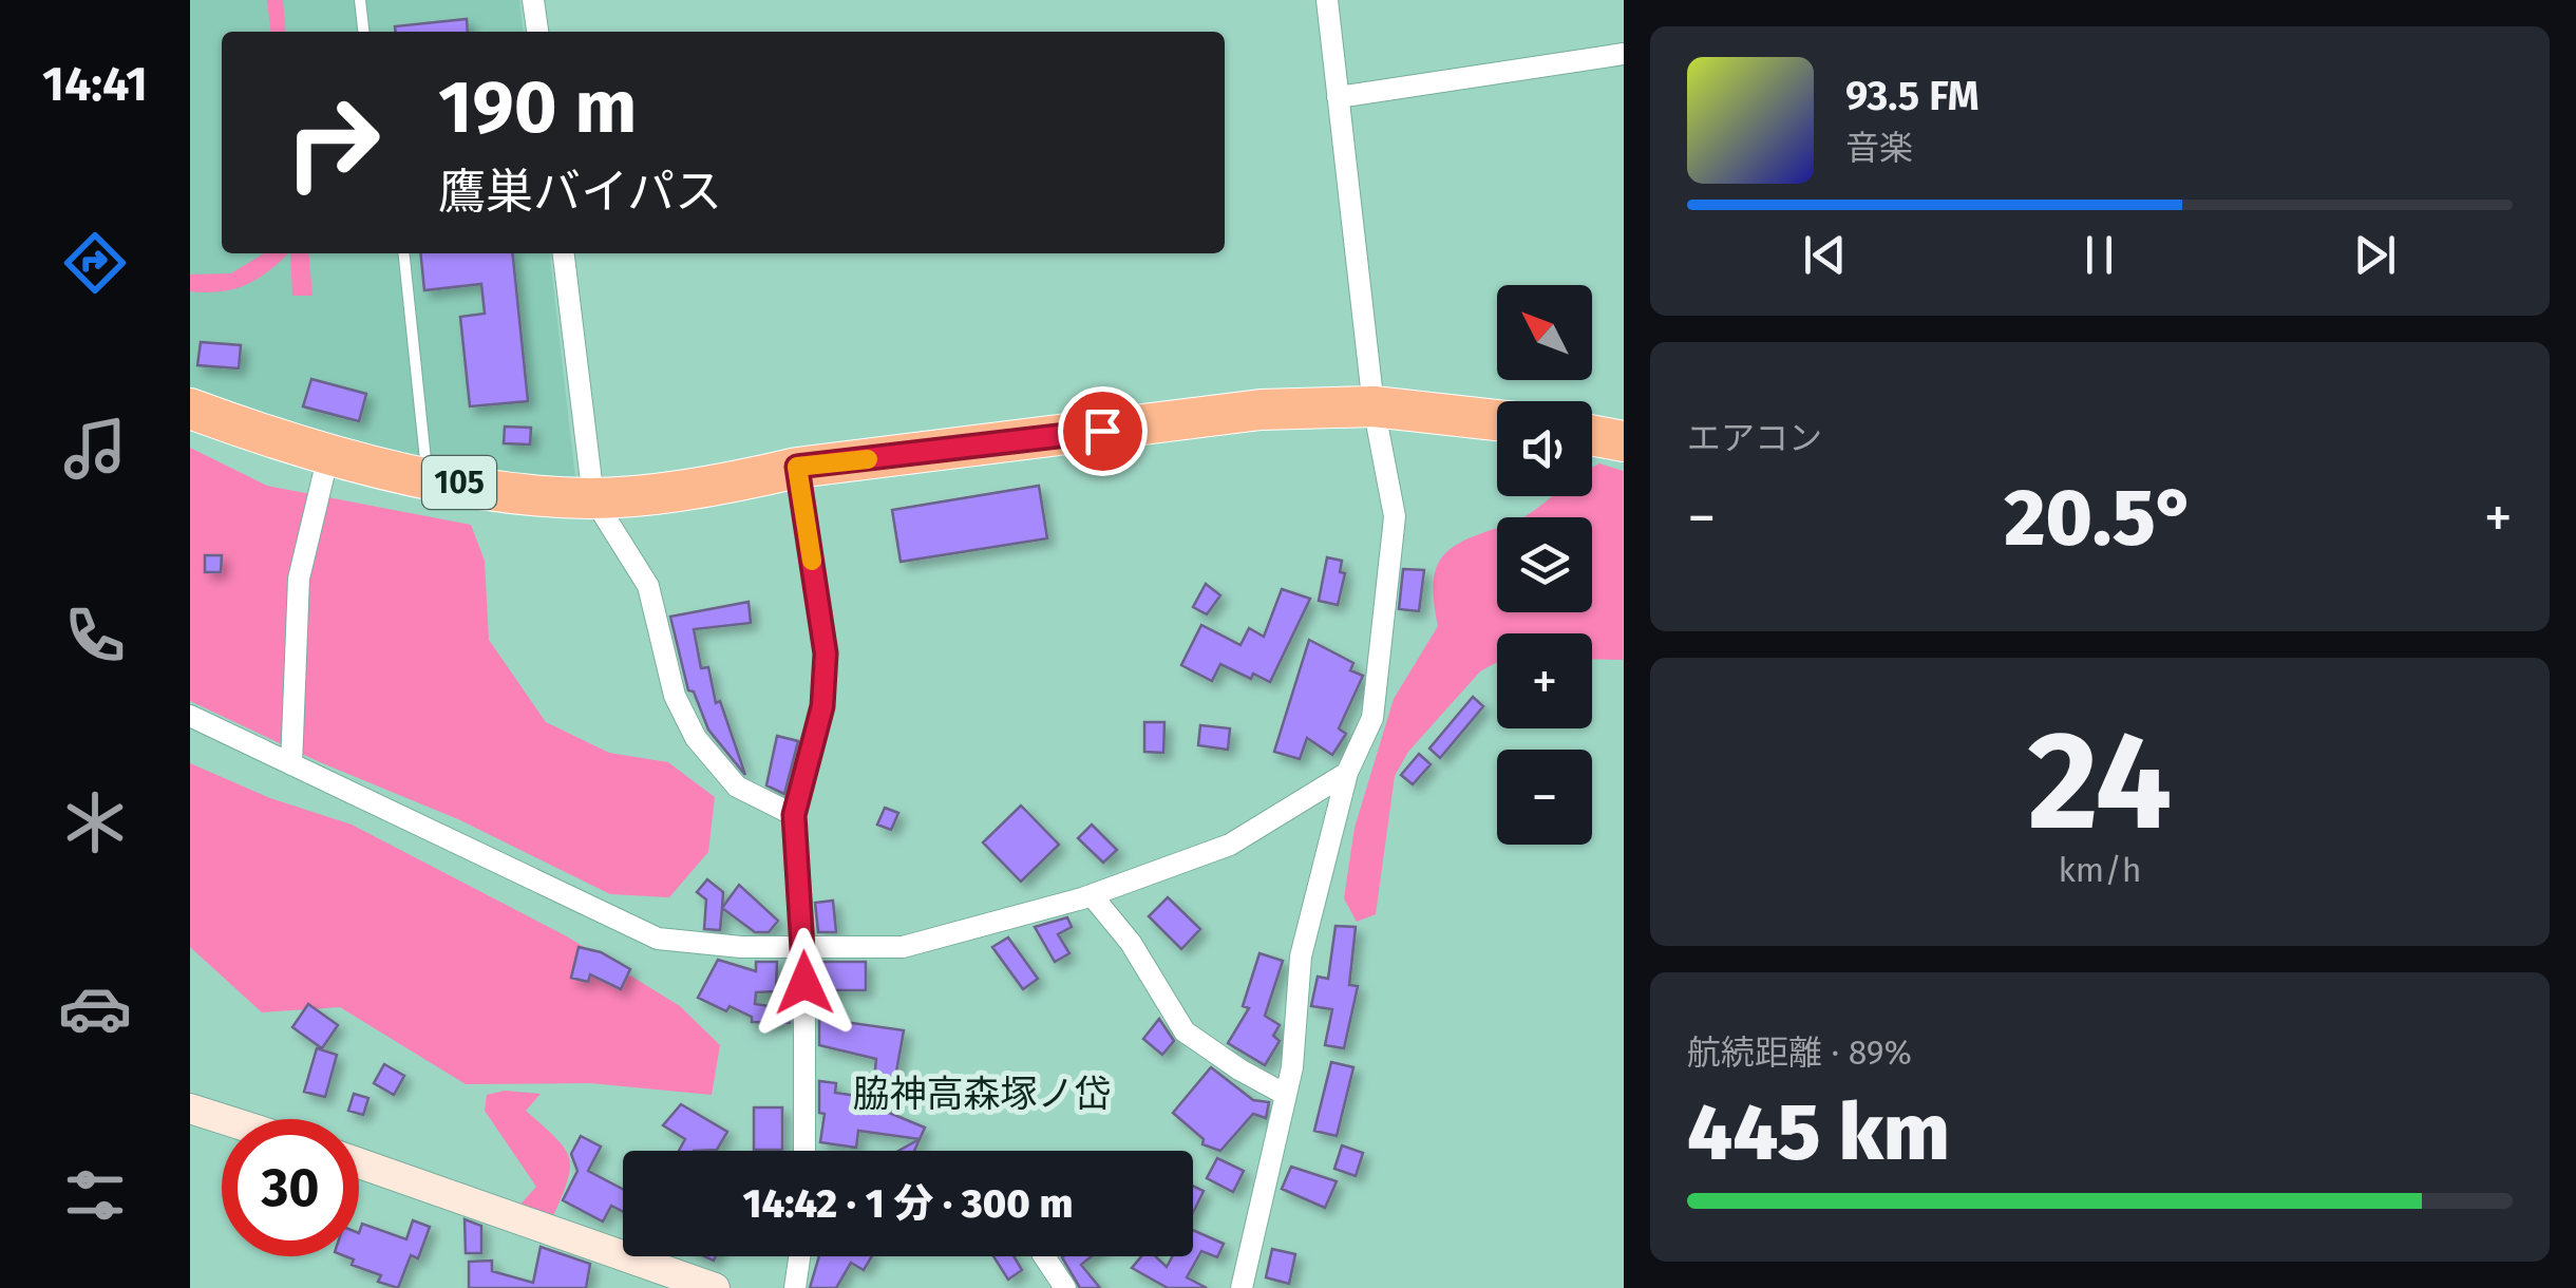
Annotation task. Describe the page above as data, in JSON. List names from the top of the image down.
{
  "streets": {
    "highway": ["105"]
  },
  "districts": ["脇神高森塚ノ岱"],
  "north": "top left",
  "page": {
    "tabs": "14:41",
    "turn": ["190 m", "鷹巣バイパス"],
    "song": ["93.5 FM", "音楽"],
    "map_buttons": ["+", "−"],
    "tile": [
      "エアコン",
      ["24", "km/h"],
      ["航続距離 · 89%", "445 km"]
    ],
    "heat": ["−", "20.5°", "+"],
    "limit": "30",
    "trip": "14:42 · 1 分 · 300 m"
  }
}
